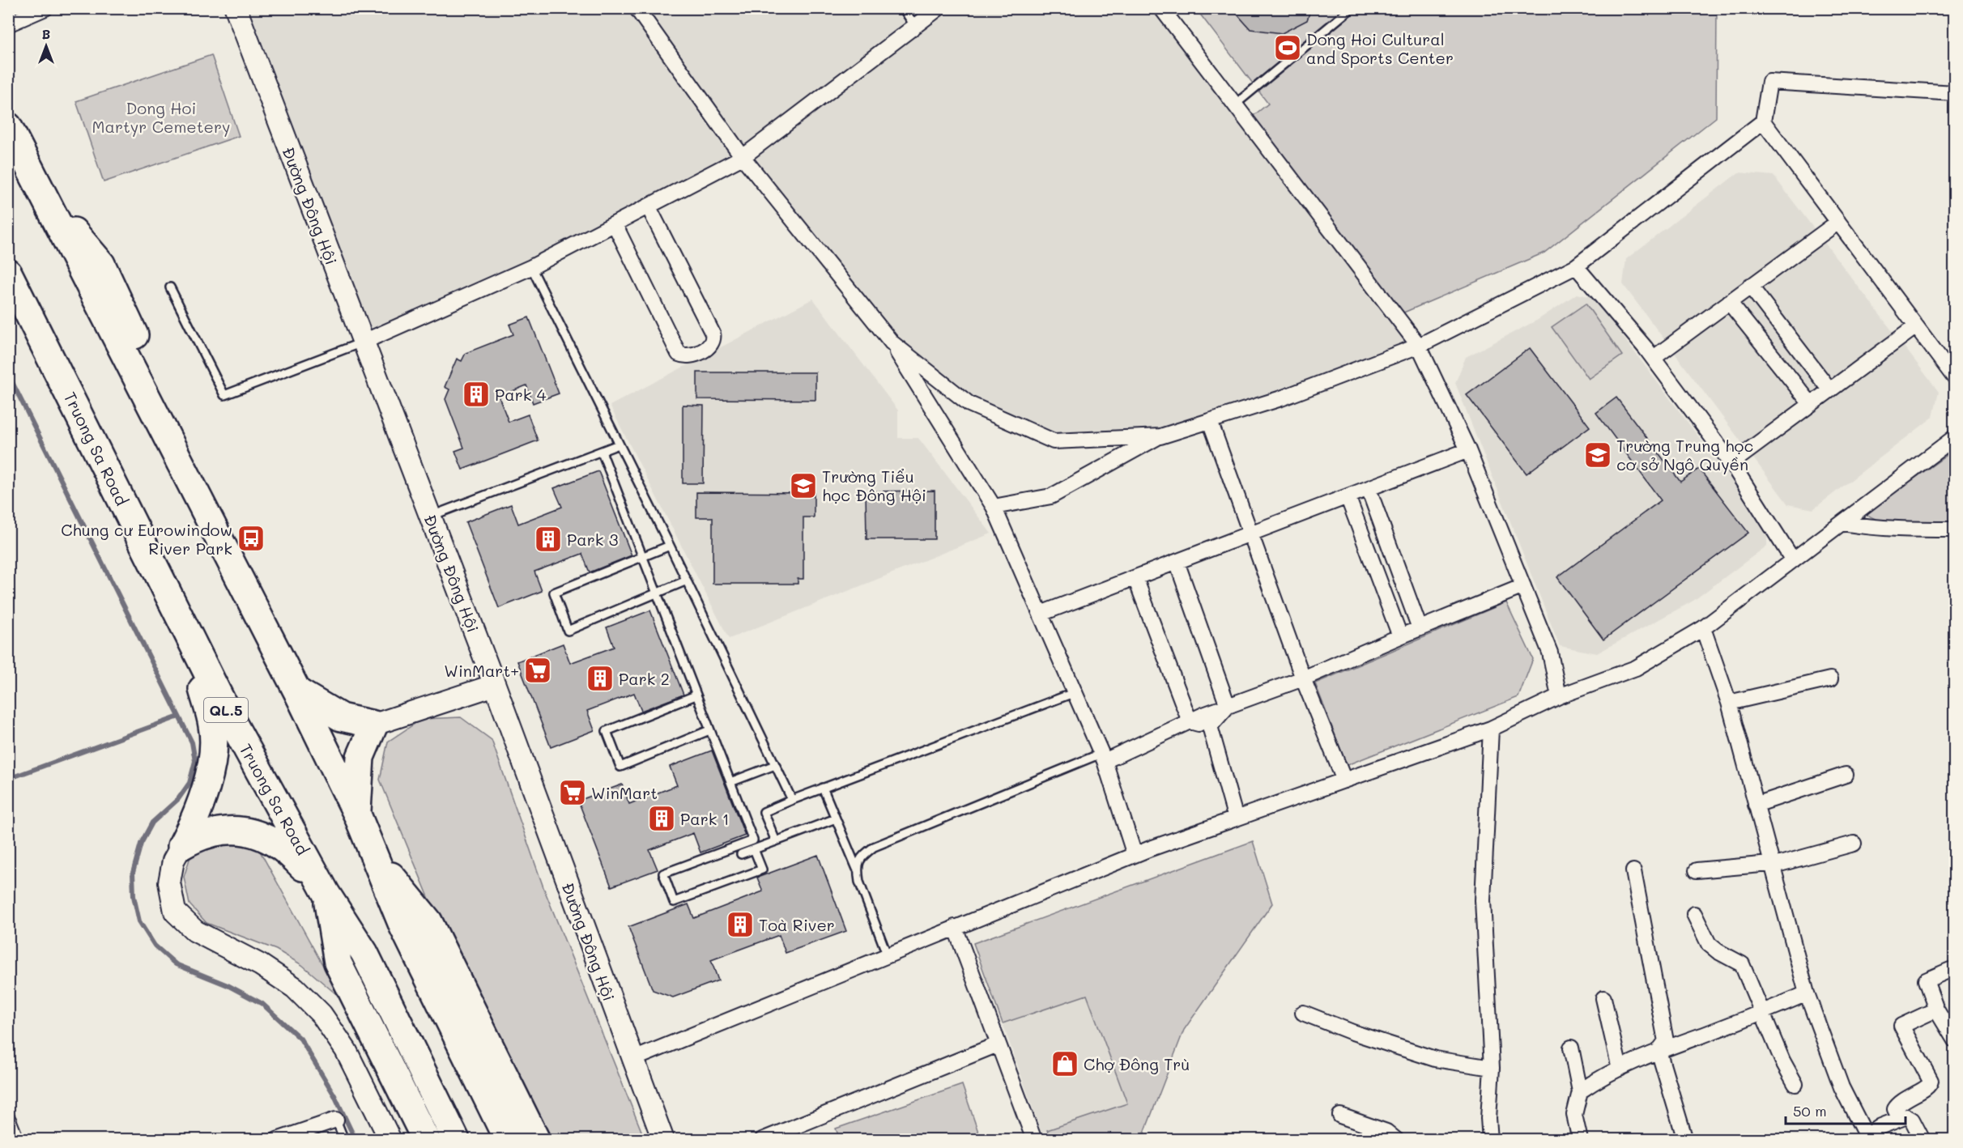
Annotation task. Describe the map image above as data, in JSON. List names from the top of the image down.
{
  "streets": {
    "highway": ["Truong Sa Road", "QL.5"],
    "street": ["Đường Đông Hội"]
  },
  "parks": ["Dong Hoi Martyr Cemetery"],
  "places": {
    "sports": ["Dong Hoi Cultural and Sports Center"],
    "building": [
      "Park 4",
      "Park 3",
      "Park 2",
      "Park 1",
      "Toà River"
    ],
    "school or university": ["Trường Trung học cơ sở Ngô Quyền", "Trường Tiểu học Đông Hội"],
    "bus stop": ["Chung cư Eurowindow River Park"],
    "supermarket": ["WinMart+", "WinMart"],
    "shop": ["Chợ Đông Trù"]
  },
  "scale_bar": "50 m",
  "north": "top"
}
